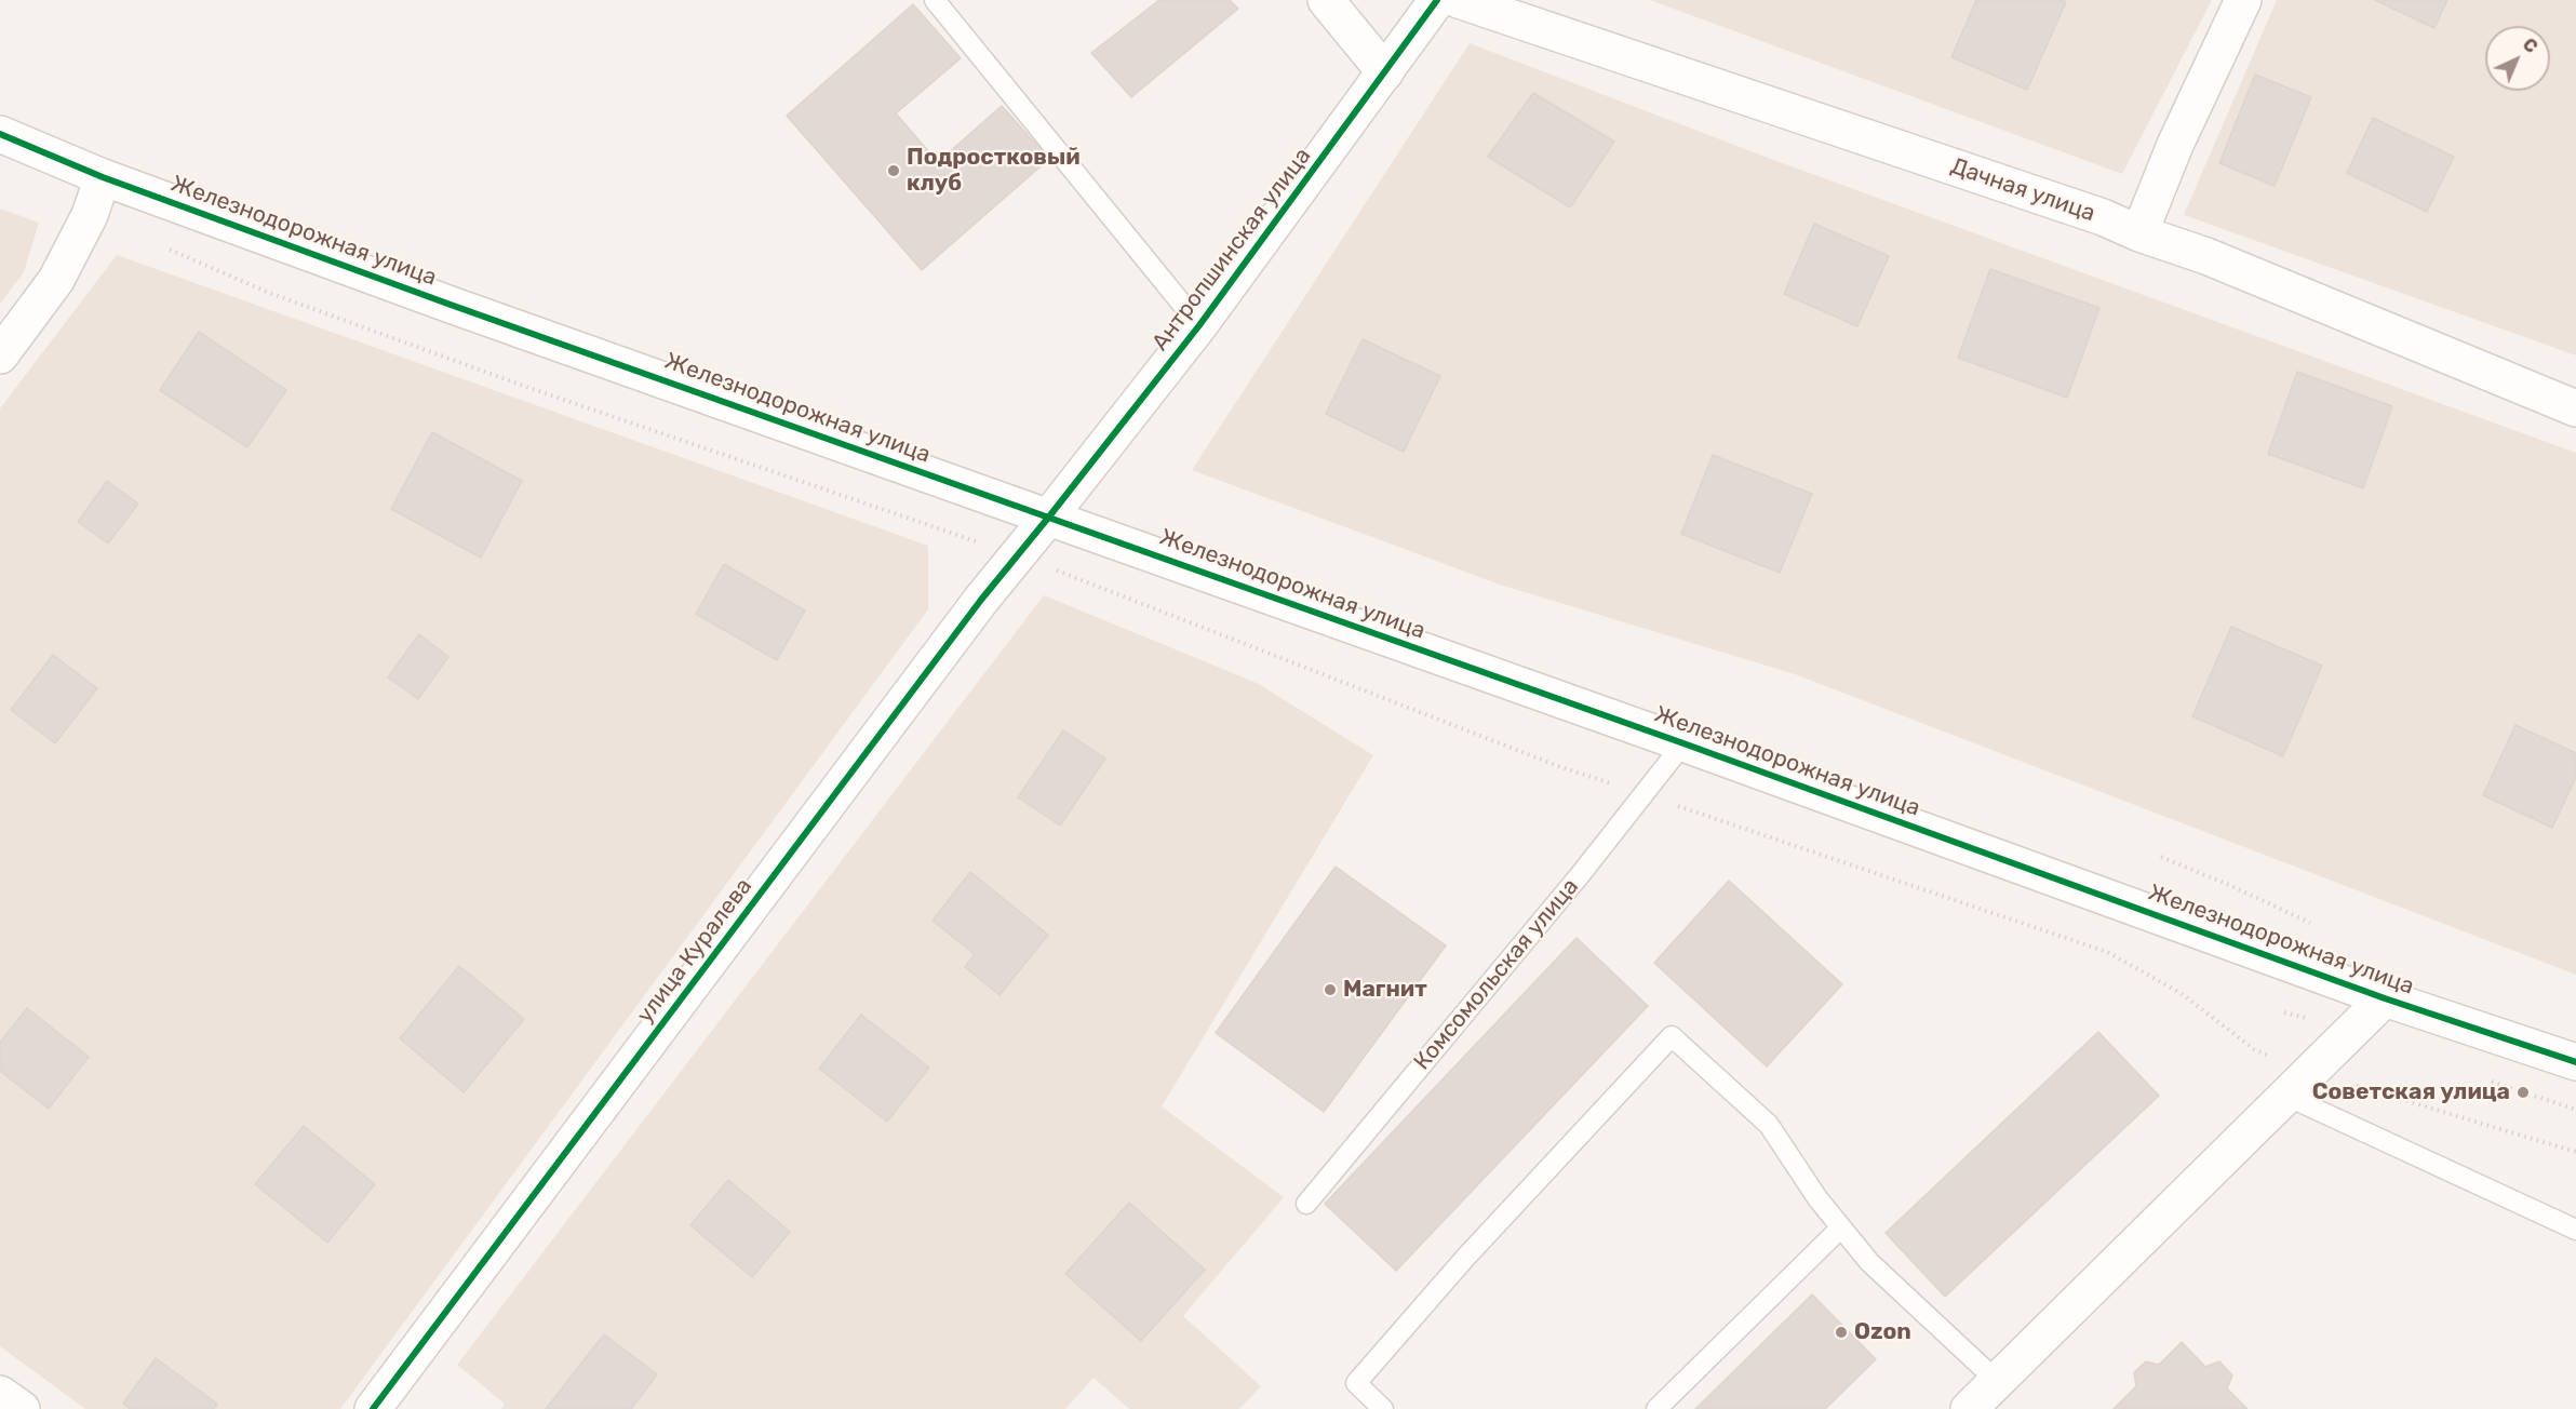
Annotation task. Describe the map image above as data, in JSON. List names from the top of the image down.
{
  "streets": {
    "street": [
      "Дачная улица",
      "Железнодорожная улица",
      "Антропшинская улица",
      "улица Куралева"
    ],
    "lane": ["Комсомольская улица"]
  },
  "crossings": [
    ["Железнодорожная улица", "Антропшинская улица"],
    ["Железнодорожная улица", "улица Куралева"],
    ["Железнодорожная улица", "Комсомольская улица"],
    ["Антропшинская улица", "улица Куралева"]
  ],
  "places": [
    "Подростковый клуб",
    "Магнит",
    "Советская улица",
    "Ozon"
  ],
  "north": "top right"
}
